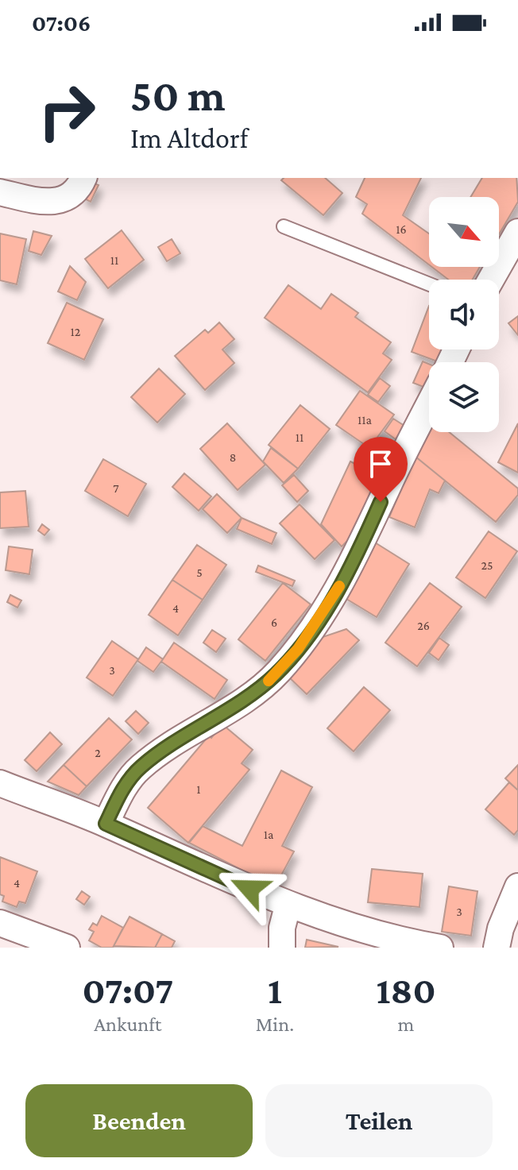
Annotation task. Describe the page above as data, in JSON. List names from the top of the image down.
{
  "house_numbers": [
    "16",
    "11",
    "12",
    "11a",
    "11",
    "8",
    "7",
    "25",
    "5",
    "4",
    "6",
    "26",
    "3",
    "2",
    "1",
    "1a",
    "4",
    "3"
  ],
  "north": "bottom right",
  "page": {
    "status": "07:06",
    "turn": ["50 m", "Im Altdorf"],
    "eta": [
      "07:07",
      "Ankunft",
      "1",
      "Min.",
      "180",
      "m"
    ],
    "buttons": ["Beenden", "Teilen"]
  }
}
